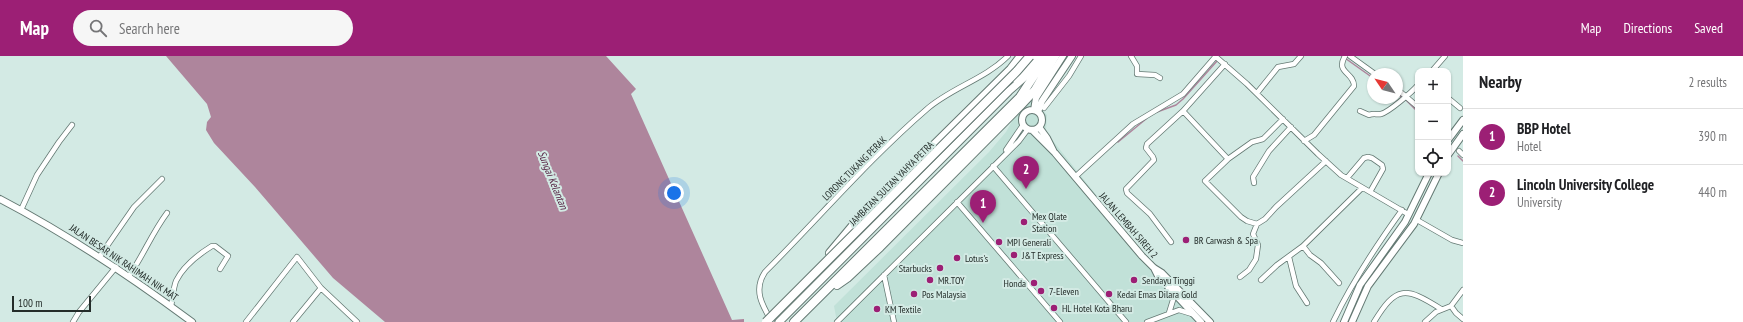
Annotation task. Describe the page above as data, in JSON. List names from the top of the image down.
{
  "streets": {
    "highway": ["JAMBATAN SULTAN YAHYA PETRA"],
    "street": ["LORONG TUKANG PERAK", "JALAN LEMBAH SIREH 2", "JALAN BESAR NIK RAHIMAH NIK MAT"]
  },
  "water": ["Sungai Kelantan"],
  "places": [
    "Mex Qlate Station",
    "BR Carwash & Spa",
    "MPI Generali",
    "J&T Express",
    "Lotus's",
    "Starbucks",
    "MR.TOY",
    "Sendayu Tinggi",
    "Honda",
    "7-Eleven",
    "Pos Malaysia",
    "Kedai Emas Dilara Gold",
    "HL Hotel Kota Bharu",
    "KM Textile"
  ],
  "scale_bar": "100 m",
  "north": "top left",
  "page": {
    "header": "Map",
    "search": "Search here",
    "nav": ["Map", "Directions", "Saved"],
    "heading": ["Nearby", "2 results"],
    "map_buttons": ["+", "−"],
    "list": [
      {
        "mark": "1",
        "name": "BBP Hotel",
        "note": "Hotel",
        "value": "390 m"
      },
      {
        "mark": "2",
        "name": "Lincoln University College",
        "note": "University",
        "value": "440 m"
      }
    ],
    "pins": ["2", "1"],
    "scale": "100 m"
  }
}
